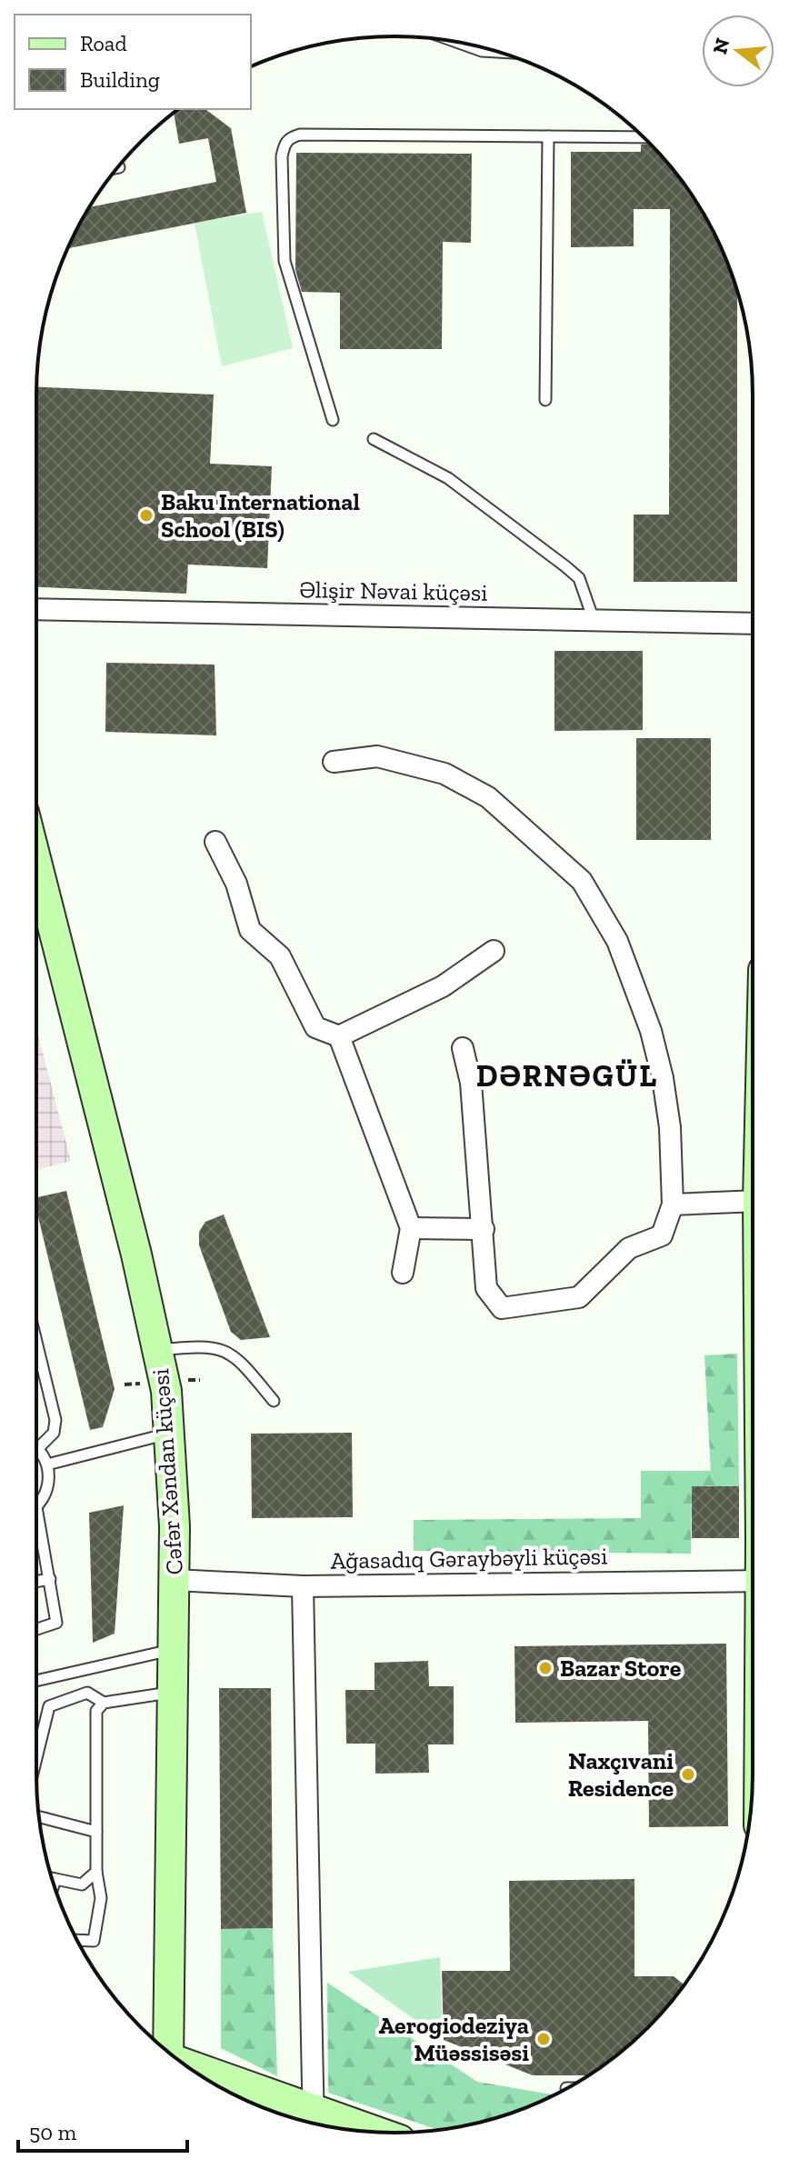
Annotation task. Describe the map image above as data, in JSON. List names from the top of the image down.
{
  "streets": {
    "main road": ["Cəfər Xəndan küçəsi"],
    "street": ["Əlişir Nəvai küçəsi", "Ağasadıq Gəraybəyli küçəsi"]
  },
  "crossings": [
    ["Cəfər Xəndan küçəsi", "Ağasadıq Gəraybəyli küçəsi"]
  ],
  "districts": ["DƏRNƏGÜL"],
  "places": [
    "Baku International School (BIS)",
    "Bazar Store",
    "Naxçıvani Residence",
    "Aerogiodeziya Müəssisəsi"
  ],
  "legend": ["Road", "Building"],
  "scale_bar": "50 m",
  "north": "left"
}
